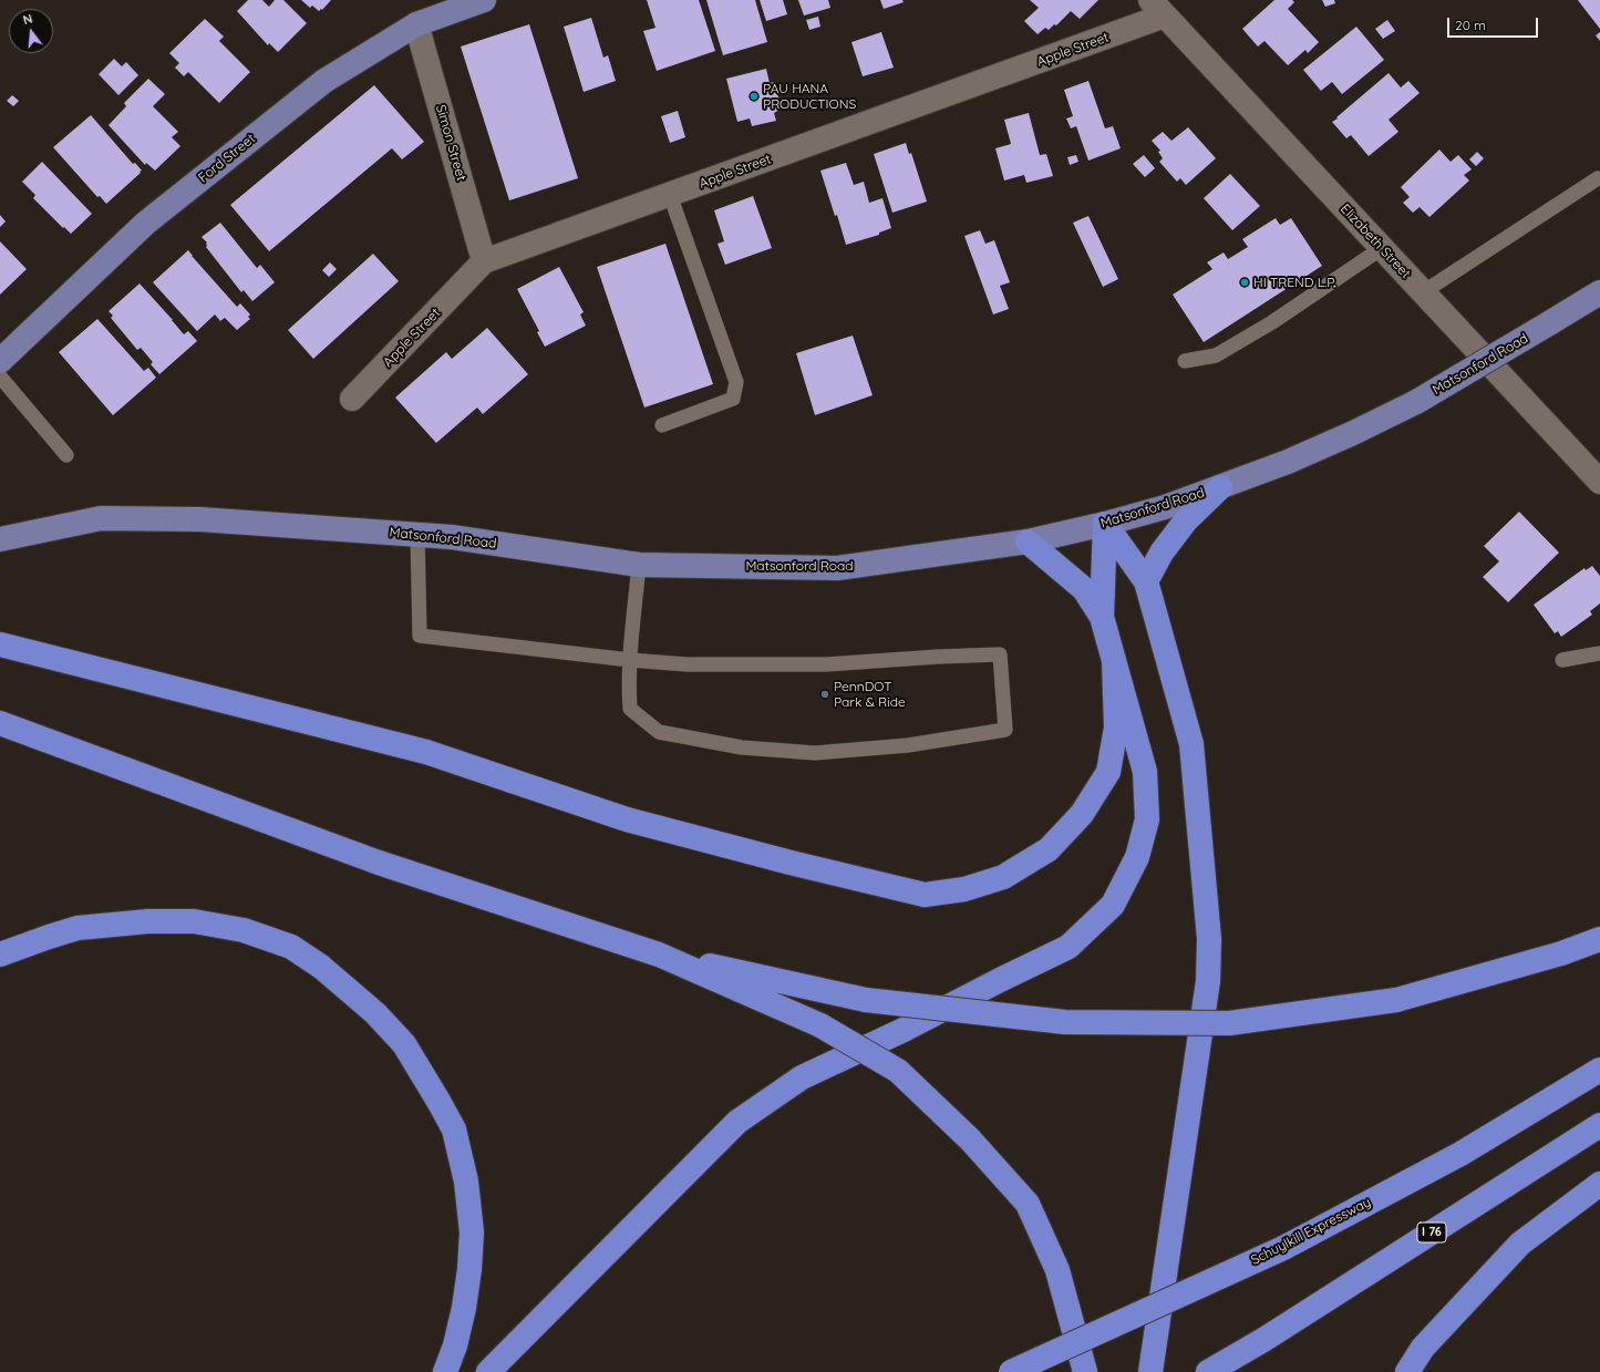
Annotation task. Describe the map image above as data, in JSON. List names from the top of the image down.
{
  "streets": {
    "highway": ["Schuylkill Expressway", "I 76"],
    "main road": ["Ford Street", "Matsonford Road"],
    "street": ["Apple Street", "Simon Street", "Elizabeth Street"]
  },
  "crossings": [
    ["Apple Street", "Simon Street"],
    ["Apple Street", "Elizabeth Street"],
    ["Simon Street", "Ford Street"]
  ],
  "places": ["PAU HANA PRODUCTIONS", "HI TREND L.P.", "PennDOT Park & Ride"],
  "scale_bar": "20 m",
  "north": "top"
}
